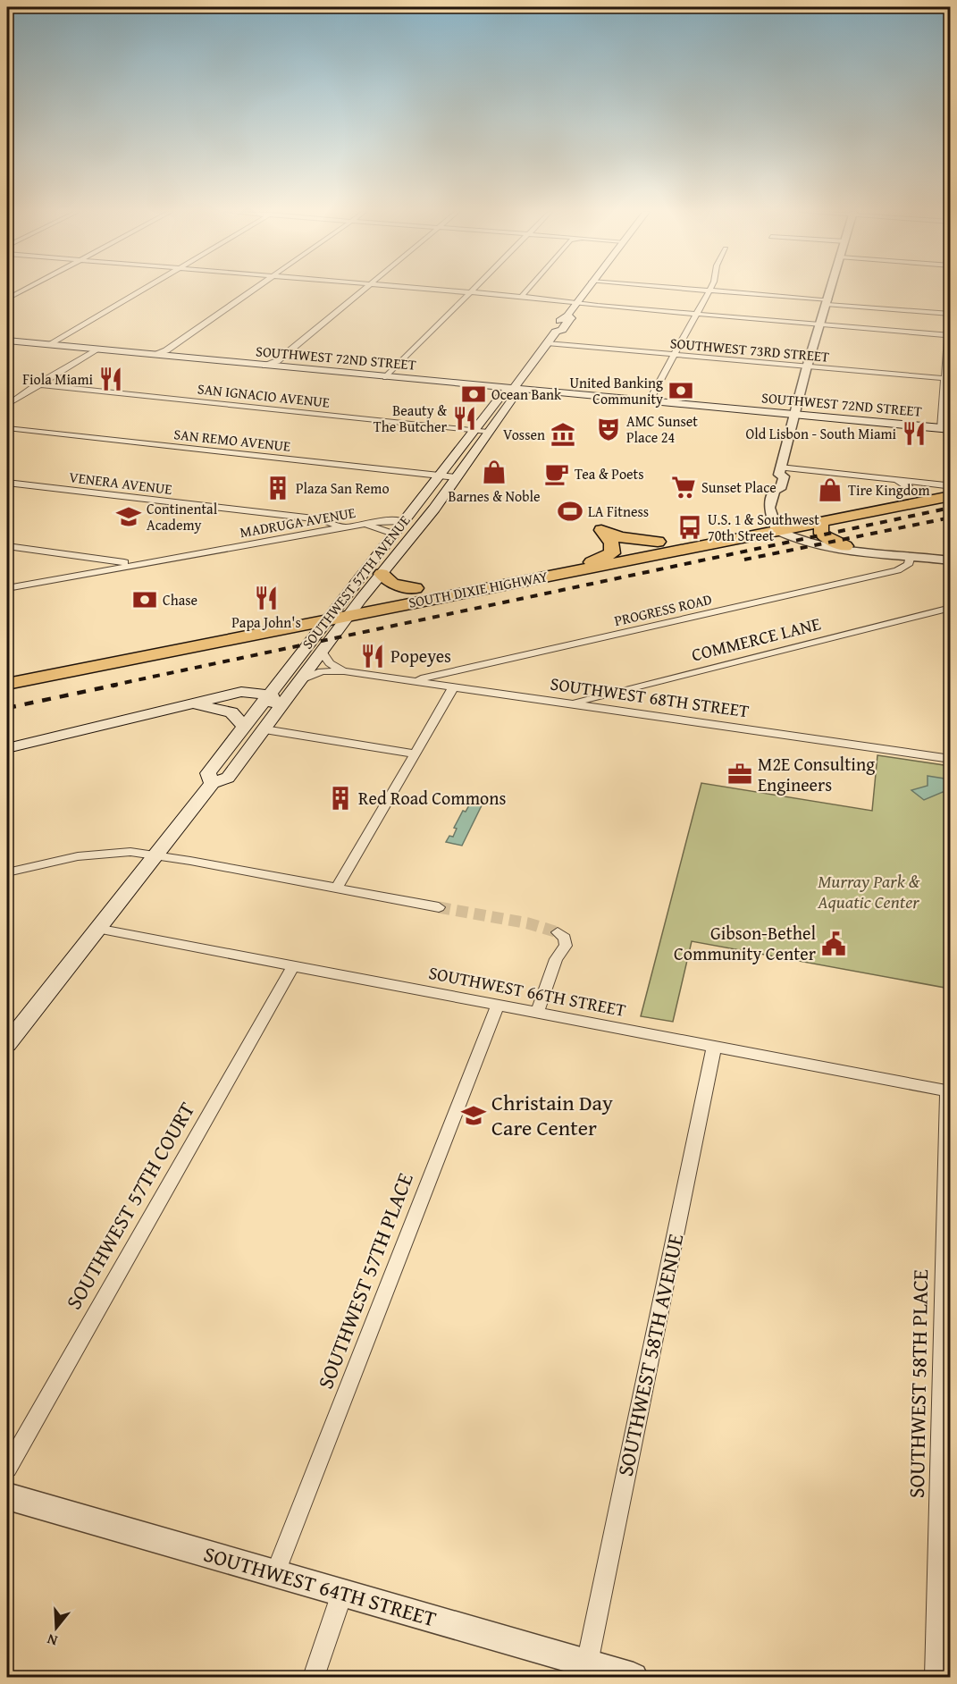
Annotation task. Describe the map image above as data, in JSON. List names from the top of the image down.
{
  "streets": {
    "highway": ["SOUTH DIXIE HIGHWAY"],
    "main road": ["SOUTHWEST 72ND STREET", "SOUTHWEST 57TH AVENUE"],
    "street": [
      "SOUTHWEST 73RD STREET",
      "SAN IGNACIO AVENUE",
      "SAN REMO AVENUE",
      "VENERA AVENUE",
      "MADRUGA AVENUE",
      "PROGRESS ROAD",
      "COMMERCE LANE",
      "SOUTHWEST 68TH STREET",
      "SOUTHWEST 66TH STREET",
      "SOUTHWEST 57TH COURT",
      "SOUTHWEST 57TH PLACE",
      "SOUTHWEST 58TH AVENUE",
      "SOUTHWEST 58TH PLACE",
      "SOUTHWEST 64TH STREET"
    ]
  },
  "crossings": [
    ["SOUTHWEST 73RD STREET", "SOUTHWEST 57TH AVENUE"],
    ["SOUTHWEST 72ND STREET", "SOUTHWEST 57TH AVENUE"],
    ["SAN IGNACIO AVENUE", "SOUTHWEST 57TH AVENUE"],
    ["SAN REMO AVENUE", "SOUTHWEST 57TH AVENUE"],
    ["VENERA AVENUE", "MADRUGA AVENUE"],
    ["MADRUGA AVENUE", "SOUTHWEST 57TH AVENUE"],
    ["SOUTHWEST 57TH AVENUE", "SOUTH DIXIE HIGHWAY"],
    ["SOUTHWEST 57TH AVENUE", "SOUTHWEST 68TH STREET"],
    ["SOUTHWEST 57TH AVENUE", "SOUTHWEST 66TH STREET"],
    ["PROGRESS ROAD", "SOUTHWEST 68TH STREET"],
    ["COMMERCE LANE", "SOUTHWEST 68TH STREET"],
    ["SOUTHWEST 66TH STREET", "SOUTHWEST 57TH COURT"],
    ["SOUTHWEST 66TH STREET", "SOUTHWEST 57TH PLACE"],
    ["SOUTHWEST 66TH STREET", "SOUTHWEST 58TH AVENUE"],
    ["SOUTHWEST 66TH STREET", "SOUTHWEST 58TH PLACE"],
    ["SOUTHWEST 57TH PLACE", "SOUTHWEST 64TH STREET"],
    ["SOUTHWEST 58TH AVENUE", "SOUTHWEST 64TH STREET"]
  ],
  "parks": ["Murray Park & Aquatic Center"],
  "places": {
    "restaurant": [
      "Fiola Miami",
      "Beauty & The Butcher",
      "Old Lisbon - South Miami",
      "Papa John's",
      "Popeyes"
    ],
    "bank": ["United Banking Community", "Ocean Bank", "Chase"],
    "theatre": ["AMC Sunset Place 24"],
    "museum": ["Vossen"],
    "shop": ["Barnes & Noble", "Tire Kingdom"],
    "cafe": ["Tea & Poets"],
    "supermarket": ["Sunset Place"],
    "building": ["Plaza San Remo", "Red Road Commons"],
    "sports": ["LA Fitness"],
    "school or university": ["Continental Academy", "Christain Day Care Center"],
    "bus stop": ["U.S. 1 & Southwest 70th Street"],
    "office": ["M2E Consulting Engineers"],
    "public building": ["Gibson-Bethel Community Center"]
  },
  "north": "bottom"
}
